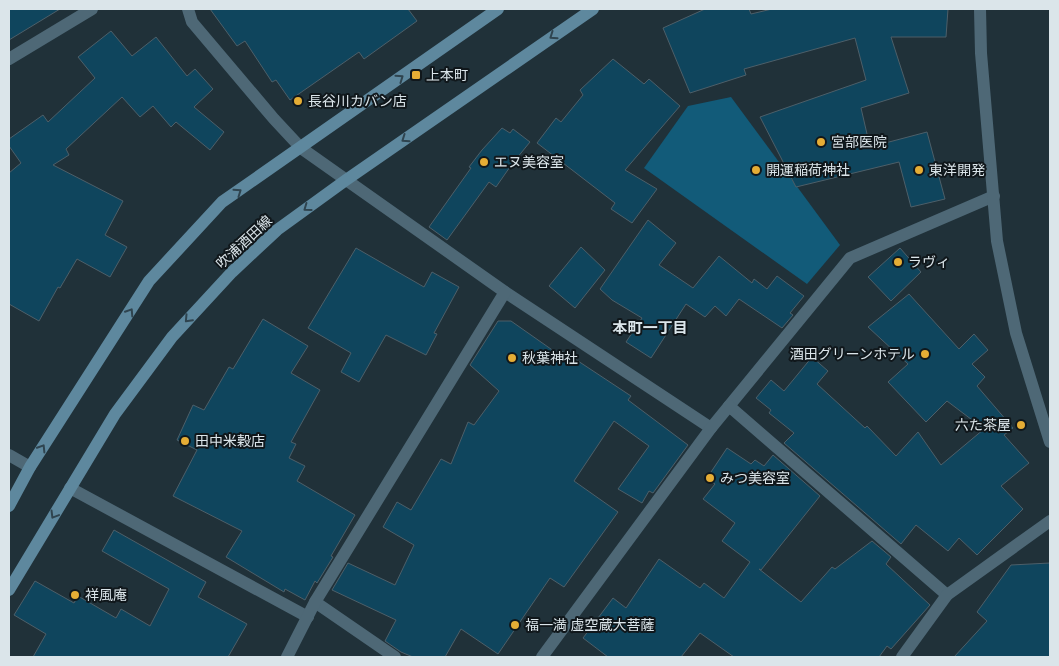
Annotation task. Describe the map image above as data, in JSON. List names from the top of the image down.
{
  "streets": {
    "main road": ["吹浦酒田線"]
  },
  "districts": ["本町一丁目"],
  "places": {
    "transit": ["上本町"],
    "other": [
      "長谷川カバン店",
      "宮部医院",
      "エヌ美容室",
      "開運稲荷神社",
      "東洋開発",
      "ラヴィ",
      "酒田グリーンホテル",
      "秋葉神社",
      "六た茶屋",
      "田中米穀店",
      "みつ美容室",
      "祥風庵",
      "福一満 虚空蔵大菩薩"
    ]
  }
}
